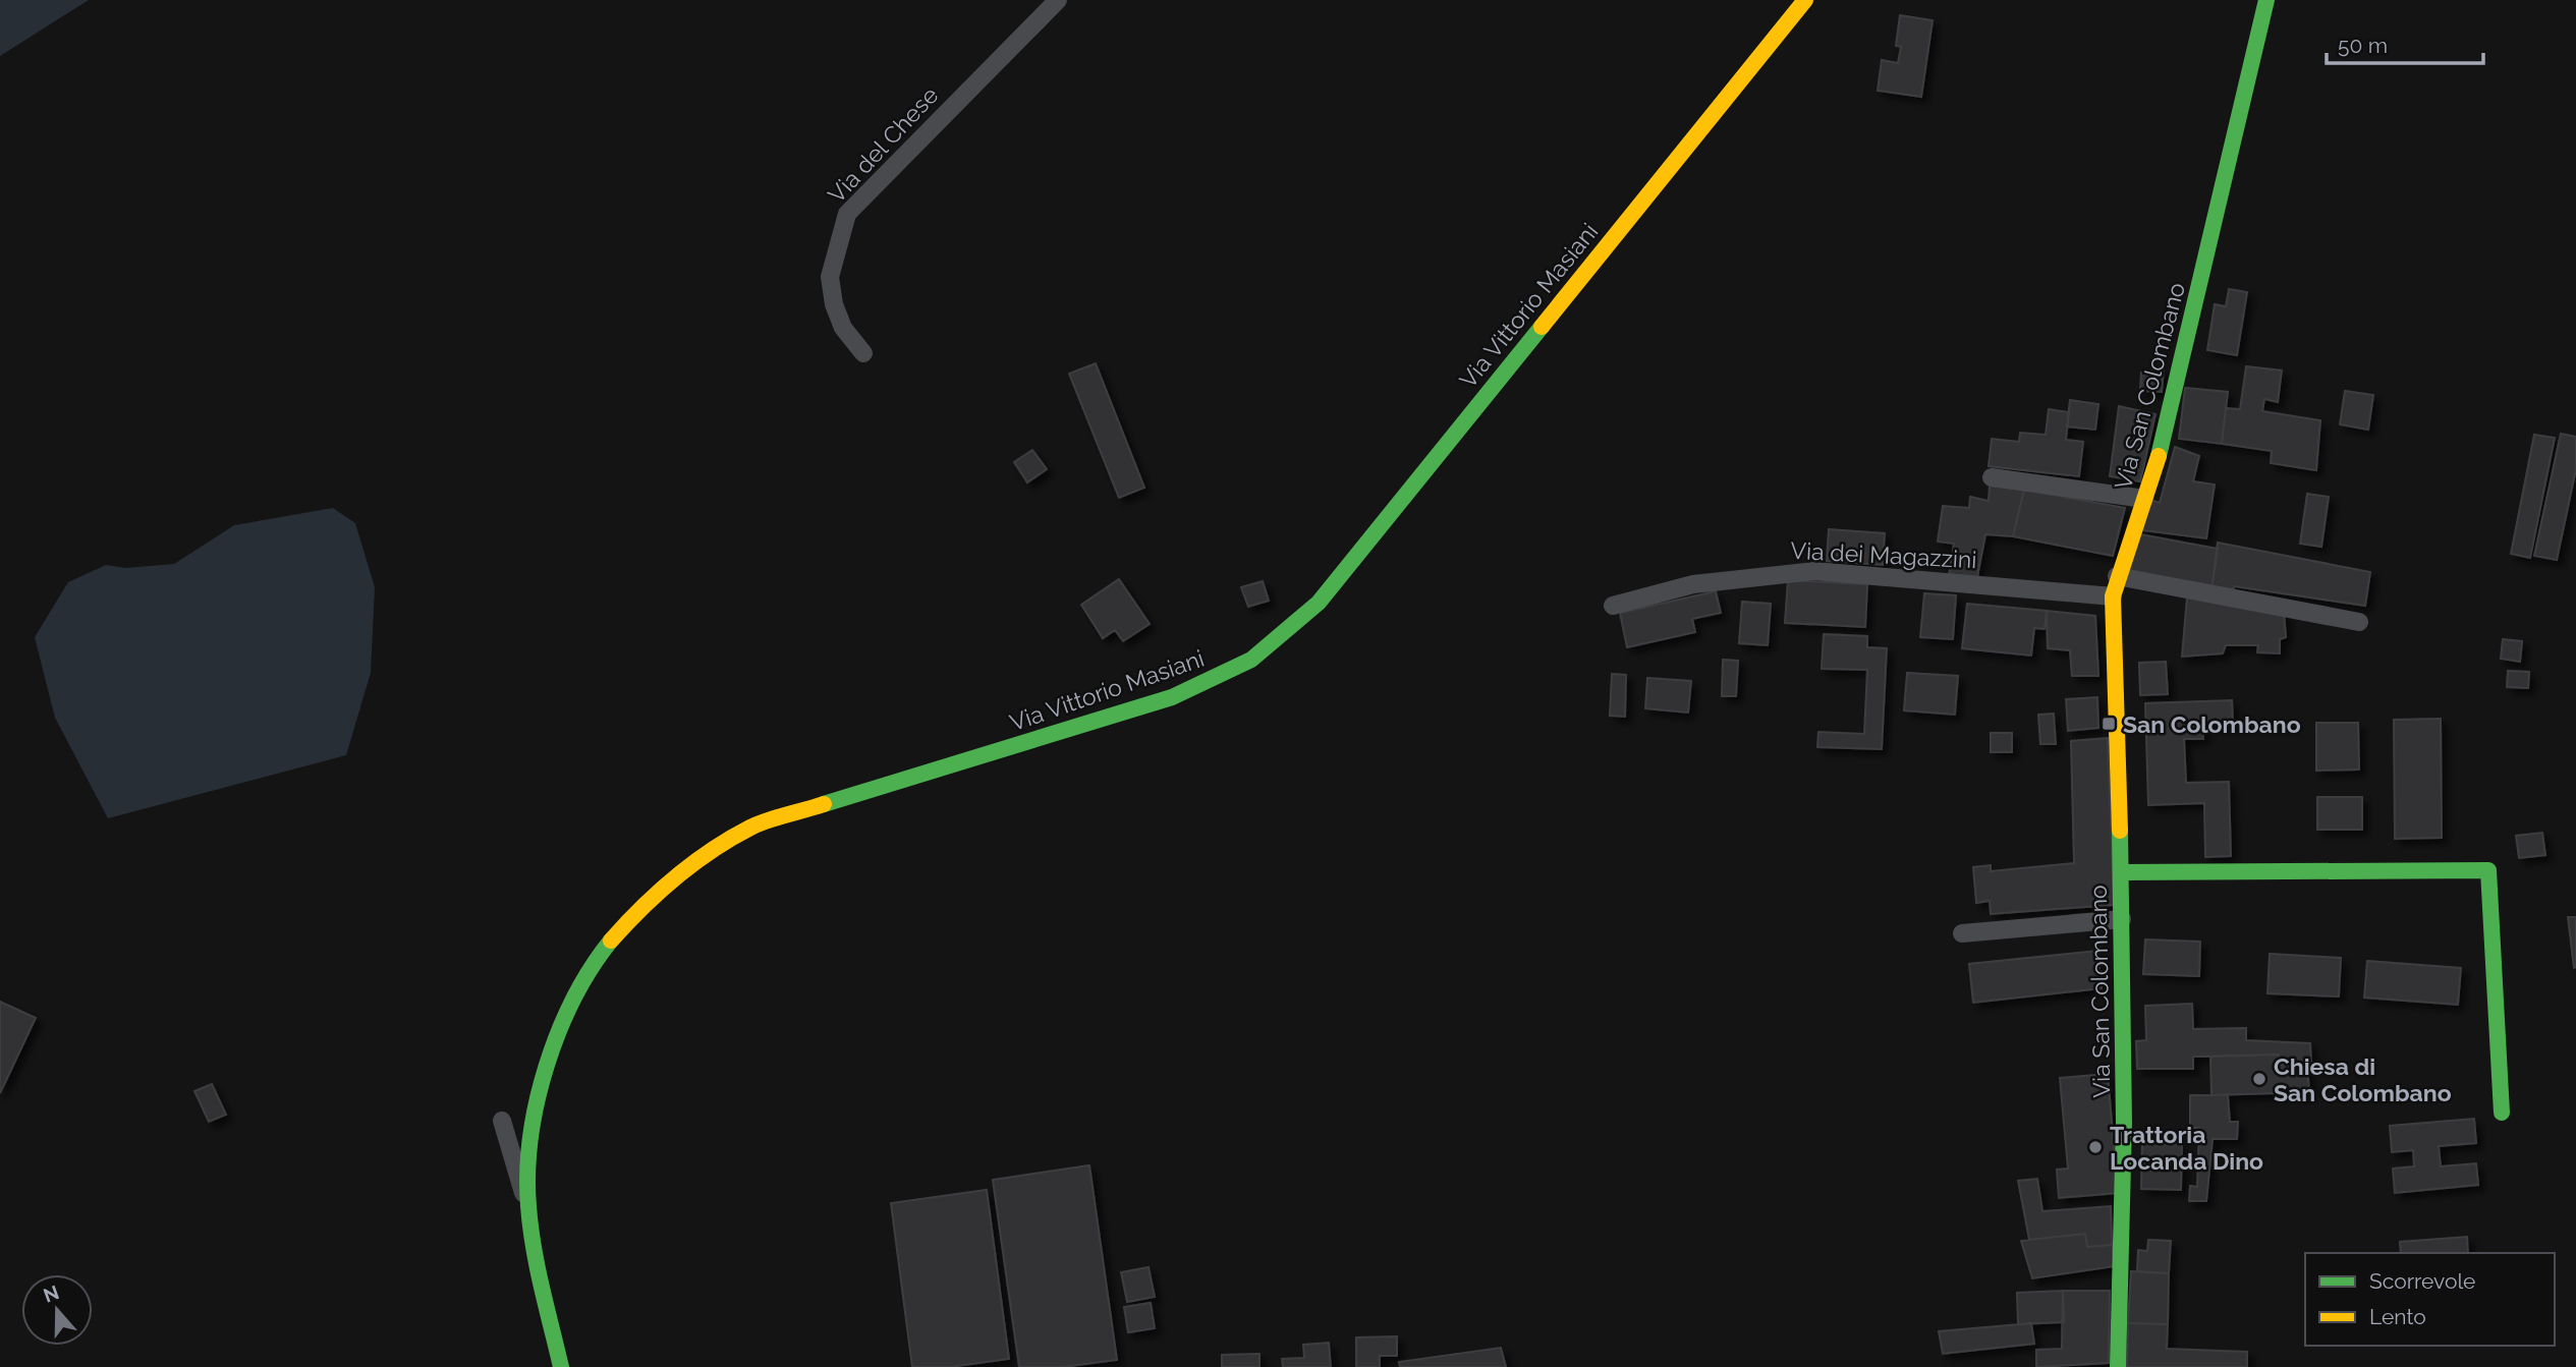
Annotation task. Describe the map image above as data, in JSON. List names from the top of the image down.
{
  "streets": {
    "street": [
      "Via del Chese",
      "Via Vittorio Masiani",
      "Via San Colombano",
      "Via dei Magazzini"
    ]
  },
  "crossings": [
    ["Via San Colombano", "Via dei Magazzini"]
  ],
  "places": {
    "transit": ["San Colombano"],
    "other": ["Chiesa di San Colombano", "Trattoria Locanda Dino"]
  },
  "legend": ["Scorrevole", "Lento"],
  "scale_bar": "50 m",
  "north": "top"
}
